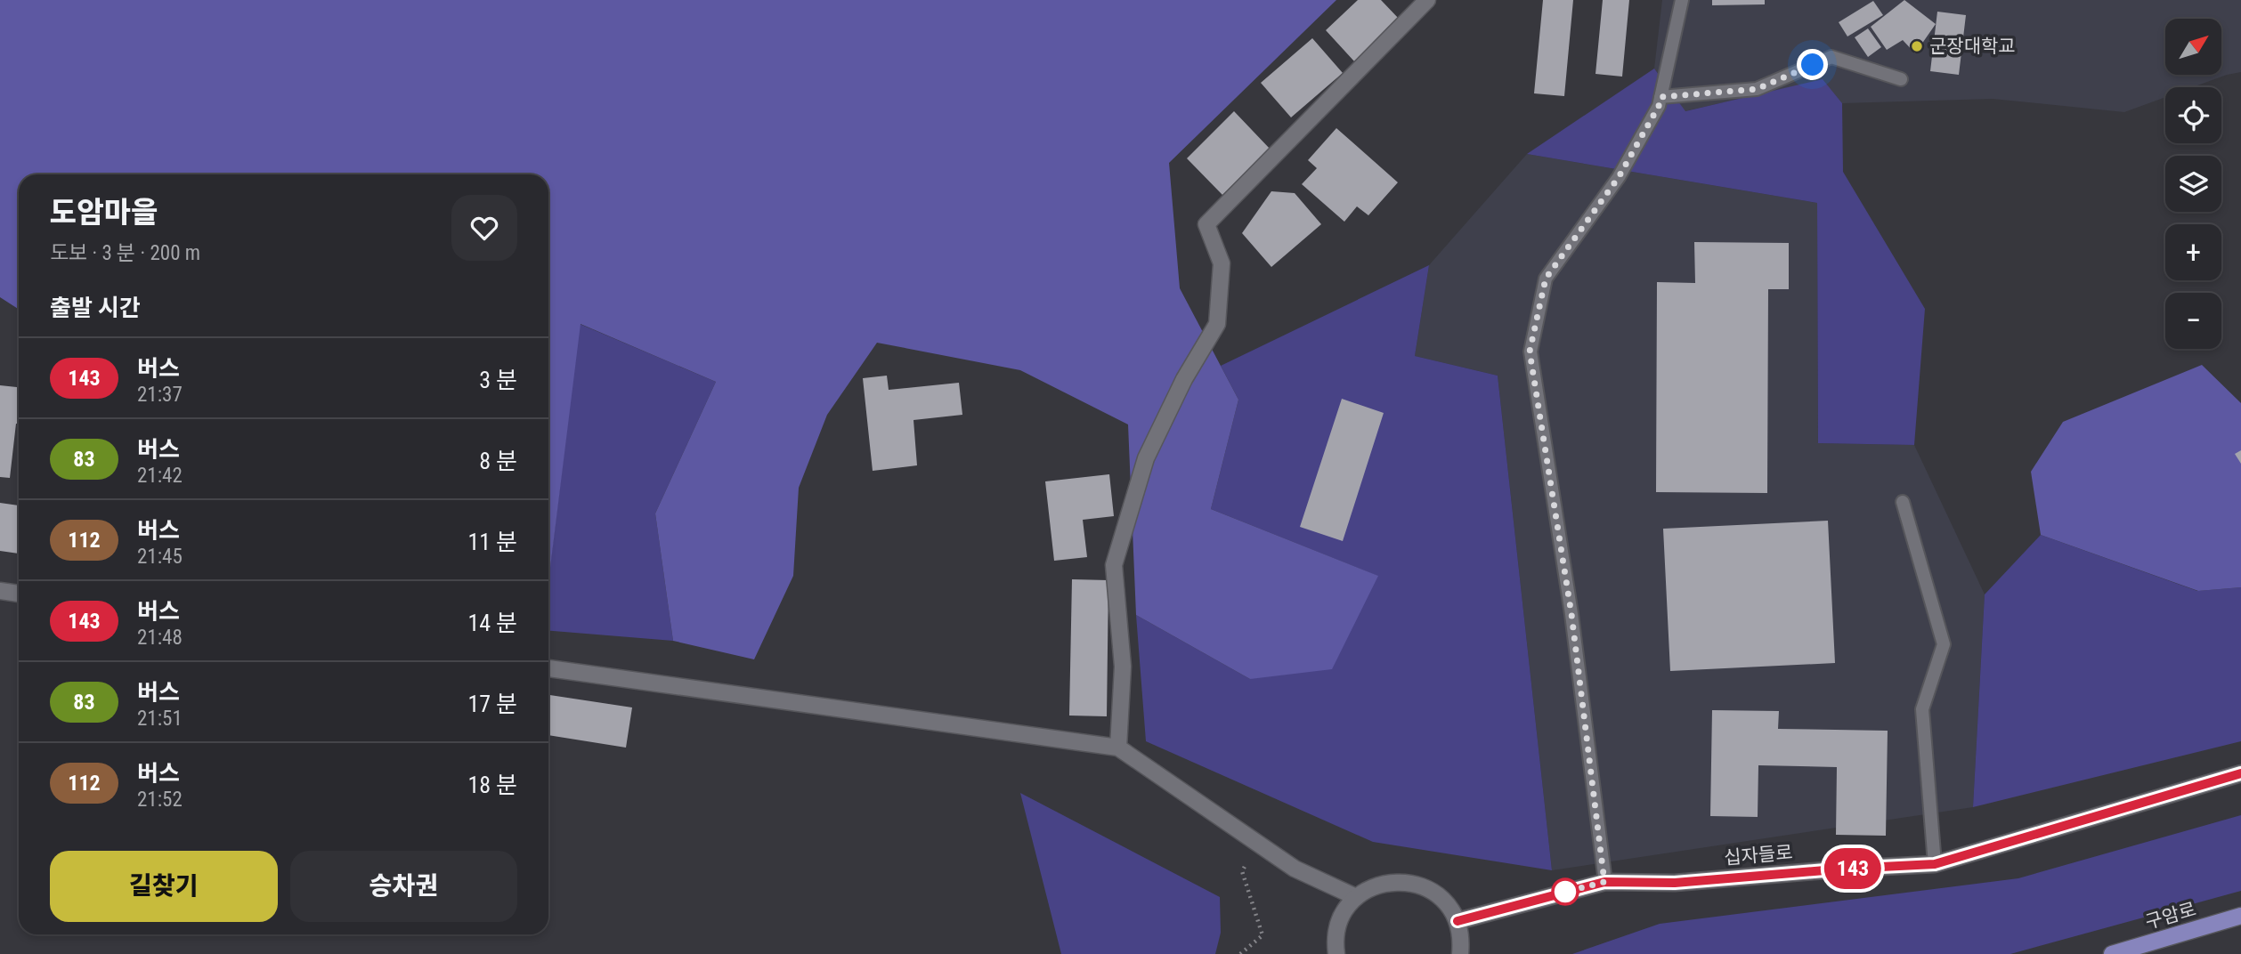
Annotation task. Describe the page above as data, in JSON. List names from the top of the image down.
{
  "streets": {
    "main road": ["구암로"],
    "street": ["십자들로"]
  },
  "places": ["군장대학교"],
  "lines": ["bus line 143"],
  "north": "top right",
  "page": {
    "on_map": "143",
    "map_buttons": ["+", "−"],
    "heading": [
      ["도암마을", "도보 · 3 분 · 200 m"],
      "출발 시간"
    ],
    "list": [
      {
        "mark": "143",
        "name": "버스",
        "note": "21:37",
        "value": "3 분"
      },
      {
        "mark": "83",
        "name": "버스",
        "note": "21:42",
        "value": "8 분"
      },
      {
        "mark": "112",
        "name": "버스",
        "note": "21:45",
        "value": "11 분"
      },
      {
        "mark": "143",
        "name": "버스",
        "note": "21:48",
        "value": "14 분"
      },
      {
        "mark": "83",
        "name": "버스",
        "note": "21:51",
        "value": "17 분"
      },
      {
        "mark": "112",
        "name": "버스",
        "note": "21:52",
        "value": "18 분"
      }
    ],
    "buttons": ["길찾기", "승차권"]
  }
}
